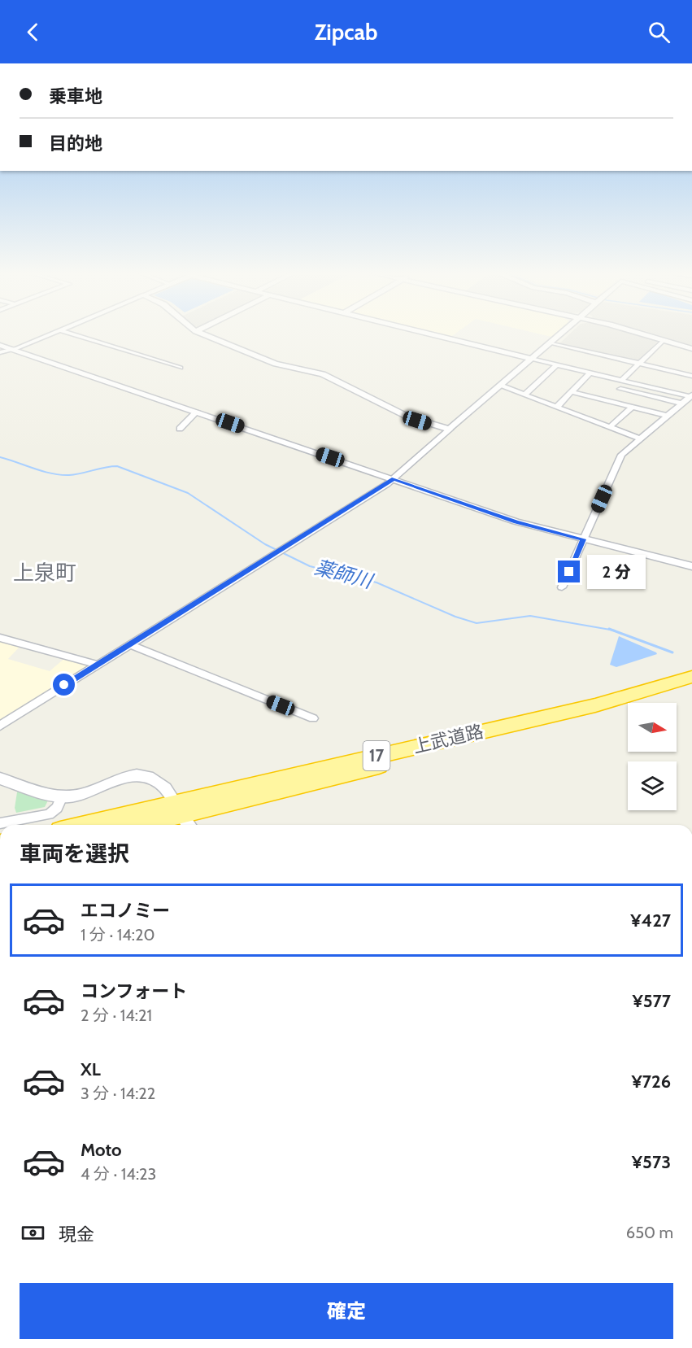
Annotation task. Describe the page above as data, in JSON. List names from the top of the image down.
{
  "streets": {
    "highway": ["上武道路", "17"]
  },
  "districts": ["上泉町"],
  "water": ["薬師川"],
  "north": "right",
  "page": {
    "header": "Zipcab",
    "banner": ["乗車地", "目的地"],
    "bubble": "2 分",
    "heading": "車両を選択",
    "list": [
      {
        "name": "エコノミー",
        "note": "1 分 · 14:20",
        "value": "¥427"
      },
      {
        "name": "コンフォート",
        "note": "2 分 · 14:21",
        "value": "¥577"
      },
      {
        "name": "XL",
        "note": "3 分 · 14:22",
        "value": "¥726"
      },
      {
        "name": "Moto",
        "note": "4 分 · 14:23",
        "value": "¥573"
      }
    ],
    "pay": ["現金", "650 m"],
    "buttons": "確定"
  }
}
